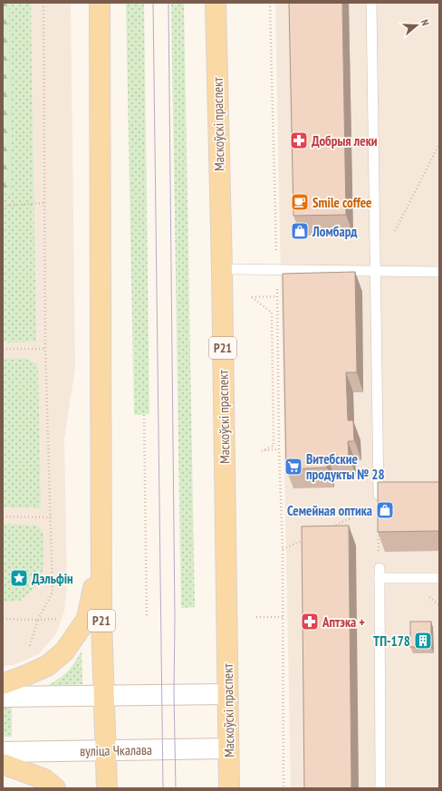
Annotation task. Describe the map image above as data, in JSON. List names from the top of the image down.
{
  "streets": {
    "main road": ["Маскоўскі праспект", "Р21", "вуліца Чкалава"]
  },
  "crossings": [
    ["Маскоўскі праспект", "вуліца Чкалава"],
    ["Р21", "вуліца Чкалава"]
  ],
  "places": {
    "pharmacy": ["Добрыя леки", "Аптэка +"],
    "cafe": ["Smile coffee"],
    "shop": ["Ломбард", "Семейная оптика"],
    "supermarket": ["Витебские продукты № 28"],
    "place": ["Дэльфін"],
    "building": ["ТП-178"]
  },
  "north": "right"
}
